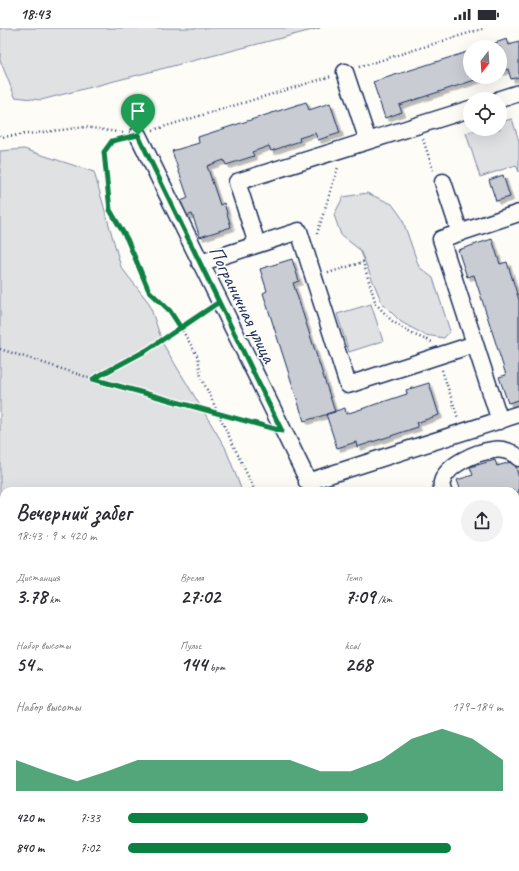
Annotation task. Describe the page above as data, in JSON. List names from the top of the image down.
{
  "streets": {
    "street": ["Пограничная улица"]
  },
  "north": "bottom",
  "page": {
    "status": "18:43",
    "heading": ["Вечерний забег", "18:43 · 9 × 420 m"],
    "stats": [
      ["Дистанция", "3.78 km"],
      ["Время", "27:02"],
      ["Темп", "7:09 /km"],
      ["Набор высоты", "54 m"],
      ["Пульс", "144 bpm"],
      ["kcal", "268"]
    ],
    "chart": ["Набор высоты", "179–184 m"],
    "list": [
      {
        "name": "420 m",
        "note": "7:33"
      },
      {
        "name": "840 m",
        "note": "7:02"
      }
    ]
  }
}
